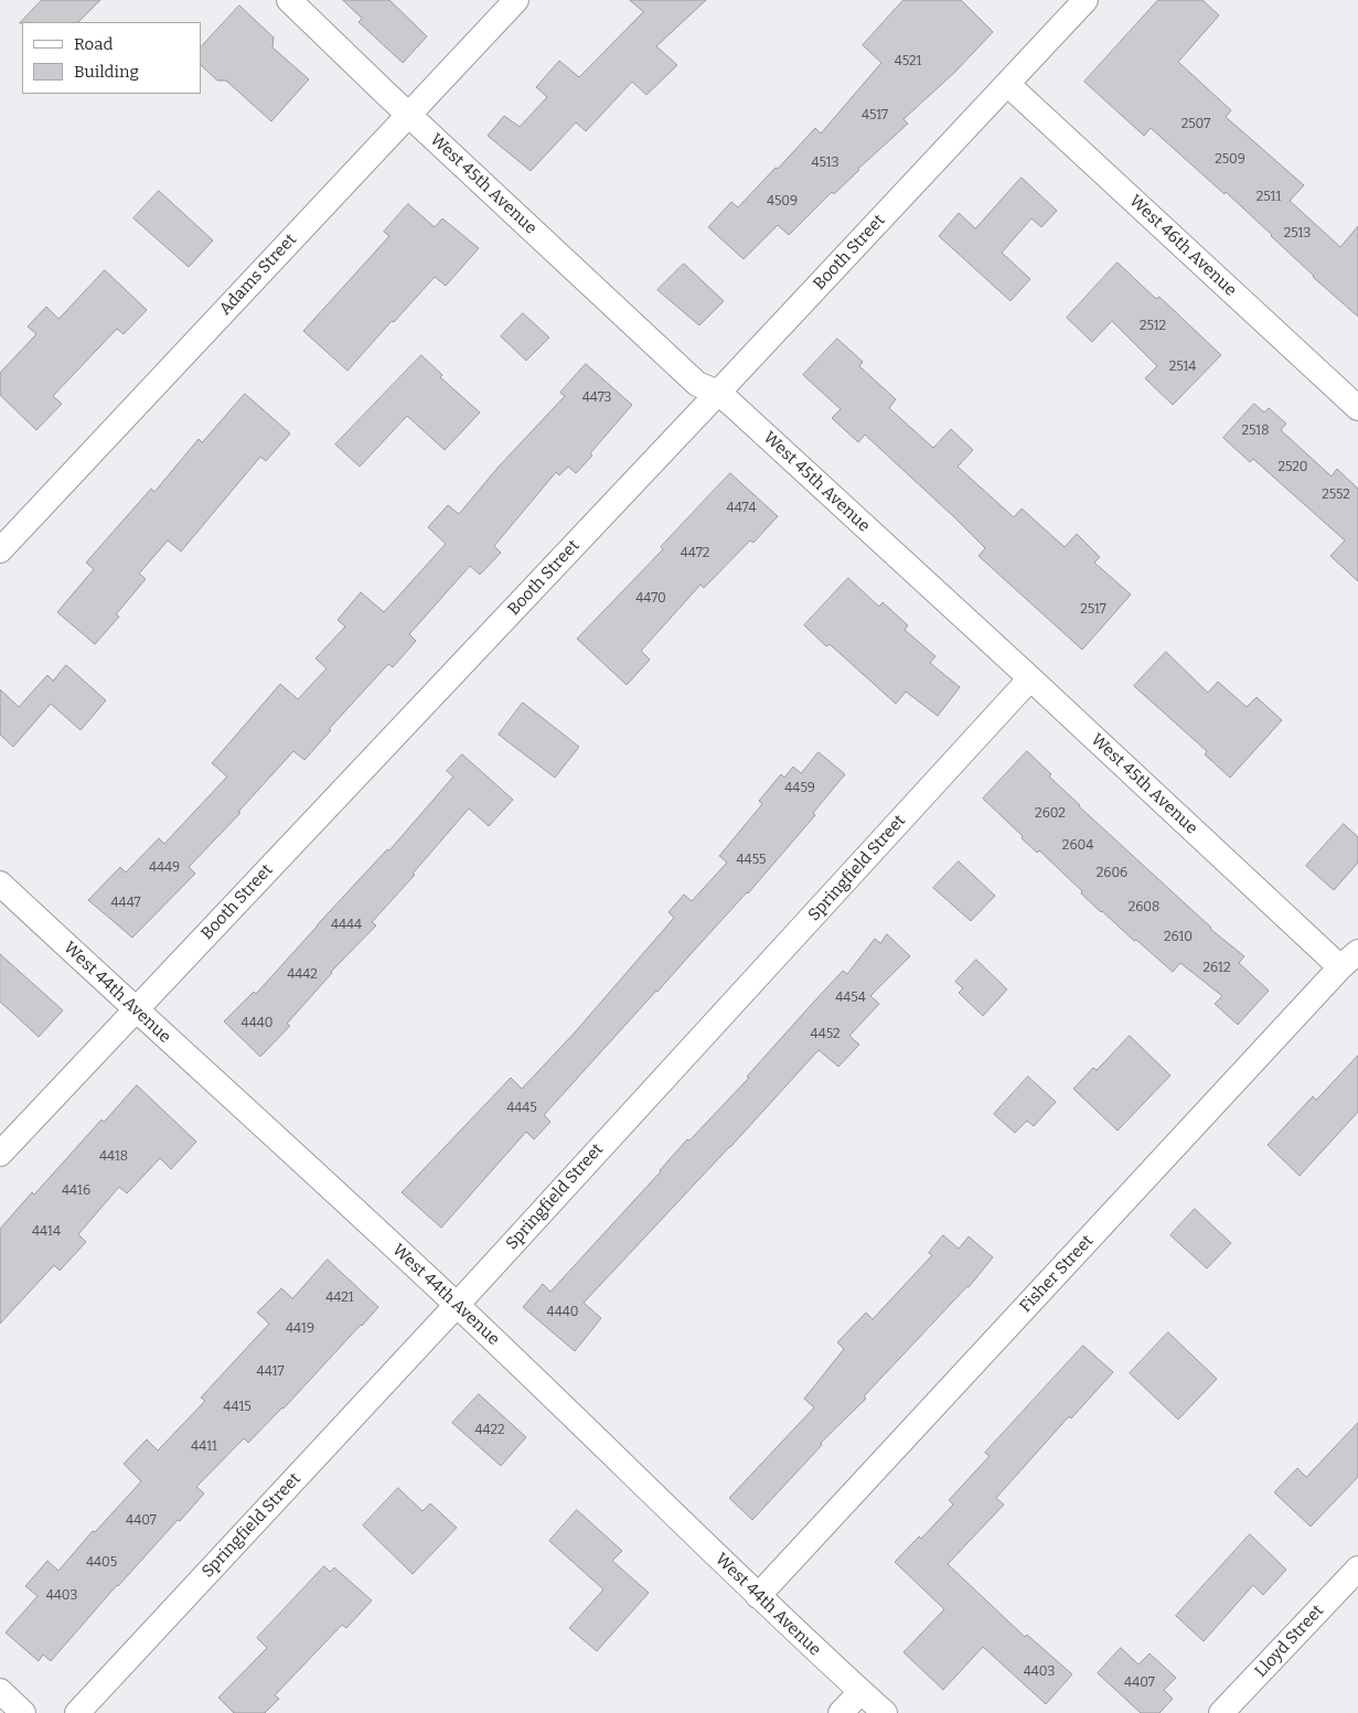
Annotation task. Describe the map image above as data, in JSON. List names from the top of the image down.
{
  "streets": {
    "street": [
      "West 45th Avenue",
      "West 46th Avenue",
      "Booth Street",
      "Adams Street",
      "Springfield Street",
      "West 44th Avenue",
      "Fisher Street",
      "Lloyd Street"
    ]
  },
  "crossings": [
    ["West 45th Avenue", "Booth Street"],
    ["West 45th Avenue", "Adams Street"],
    ["West 45th Avenue", "Springfield Street"],
    ["West 45th Avenue", "Fisher Street"],
    ["West 46th Avenue", "Booth Street"],
    ["Booth Street", "West 44th Avenue"],
    ["Springfield Street", "West 44th Avenue"],
    ["West 44th Avenue", "Fisher Street"]
  ],
  "house_numbers": [
    "4521",
    "4517",
    "2507",
    "2509",
    "4513",
    "2511",
    "4509",
    "2513",
    "2512",
    "2514",
    "4473",
    "2518",
    "2520",
    "2552",
    "4474",
    "4472",
    "4470",
    "2517",
    "4459",
    "2602",
    "2604",
    "4455",
    "4449",
    "2606",
    "4447",
    "2608",
    "4444",
    "2610",
    "2612",
    "4442",
    "4454",
    "4440",
    "4452",
    "4445",
    "4418",
    "4416",
    "4414",
    "4421",
    "4440",
    "4419",
    "4417",
    "4415",
    "4422",
    "4411",
    "4407",
    "4405",
    "4403",
    "4403",
    "4407"
  ],
  "legend": ["Road", "Building"]
}
